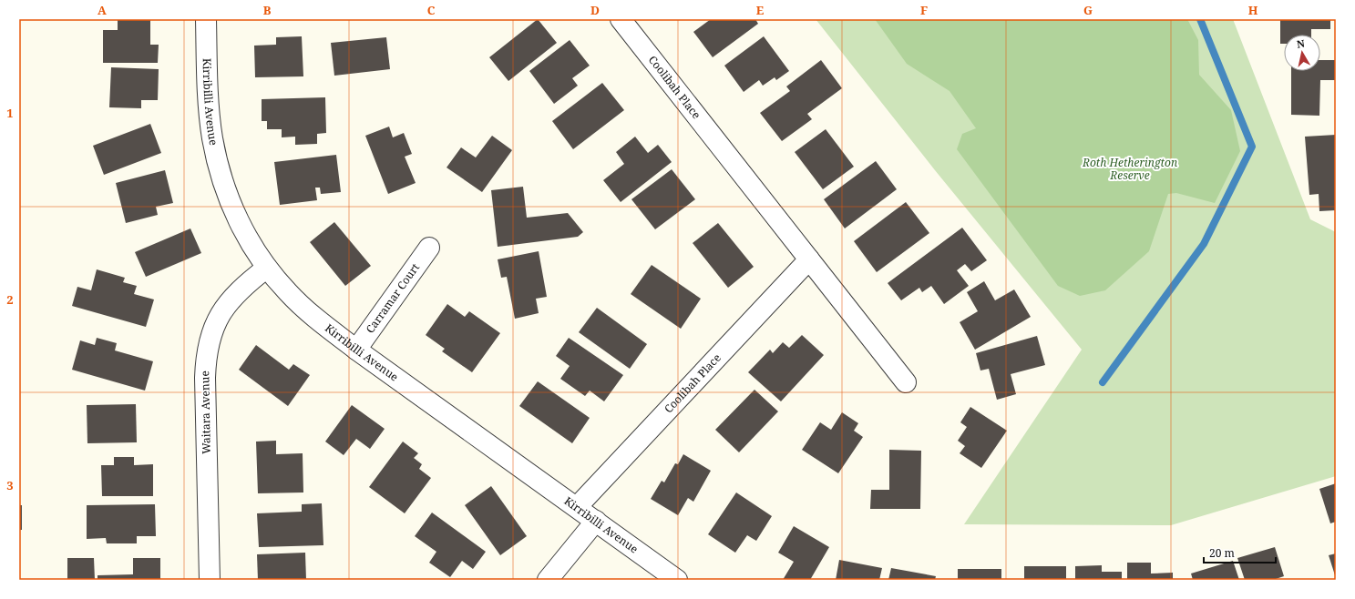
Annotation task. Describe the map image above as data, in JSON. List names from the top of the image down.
{
  "streets": {
    "street": [
      "Coolibah Place",
      "Kirribilli Avenue",
      "Carramar Court",
      "Waitara Avenue"
    ]
  },
  "crossings": [
    ["Coolibah Place", "Kirribilli Avenue"],
    ["Kirribilli Avenue", "Carramar Court"],
    ["Kirribilli Avenue", "Waitara Avenue"]
  ],
  "parks": ["Roth Hetherington Reserve"],
  "scale_bar": "20 m",
  "north": "top",
  "grid": {
    "columns": [
      "A",
      "B",
      "C",
      "D",
      "E",
      "F",
      "G",
      "H"
    ],
    "rows": ["1", "2", "3"]
  }
}
